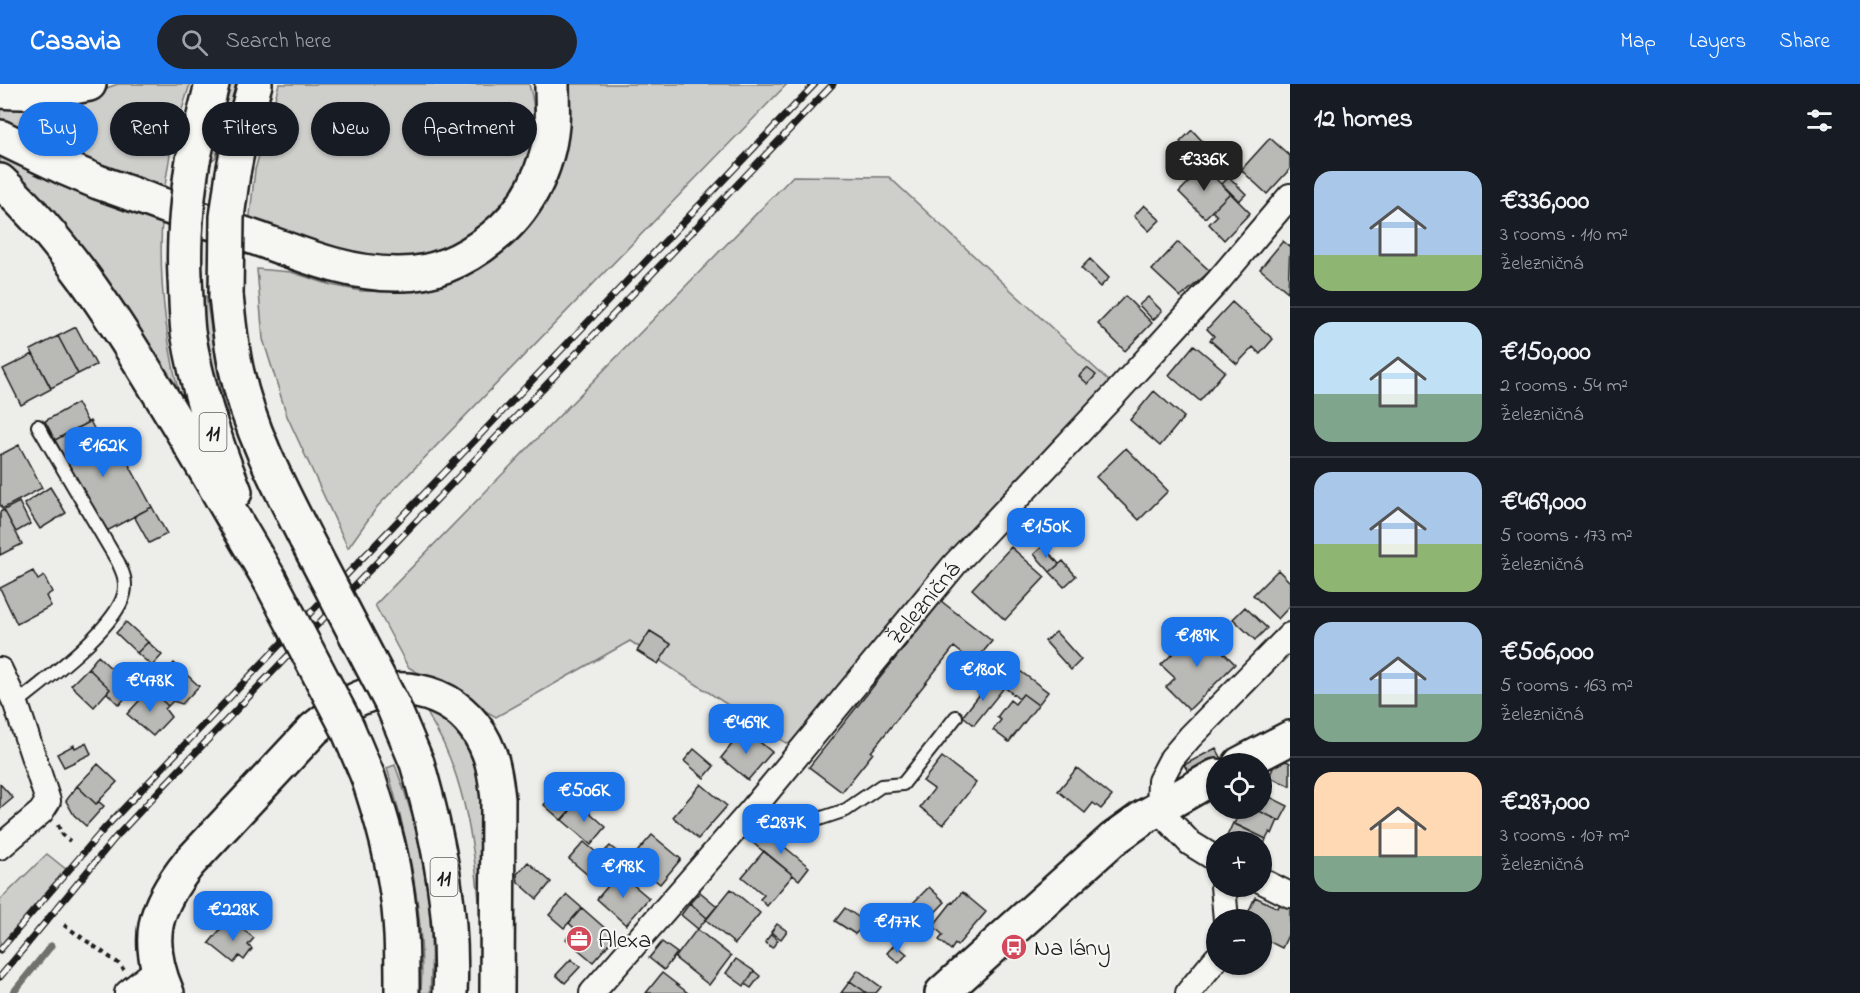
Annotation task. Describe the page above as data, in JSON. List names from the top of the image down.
{
  "streets": {
    "main road": ["11"],
    "street": ["Železničná"]
  },
  "places": {
    "office": ["Alexa"],
    "bus stop": ["Na lány"]
  },
  "page": {
    "header": "Casavia",
    "search": "Search here",
    "nav": ["Map", "Layers", "Share"],
    "heading": "12 homes",
    "chip": [
      "Buy",
      "Rent",
      "Filters",
      "New",
      "Apartment"
    ],
    "price": [
      "€336K",
      "€162K",
      "€150K",
      "€189K",
      "€180K",
      "€478K",
      "€469K",
      "€506K",
      "€287K",
      "€198K",
      "€228K",
      "€177K"
    ],
    "list": [
      {
        "name": "€336,000",
        "note": "3 rooms · 110 m² · Železničná"
      },
      {
        "name": "€150,000",
        "note": "2 rooms · 54 m² · Železničná"
      },
      {
        "name": "€469,000",
        "note": "5 rooms · 173 m² · Železničná"
      },
      {
        "name": "€506,000",
        "note": "5 rooms · 163 m² · Železničná"
      },
      {
        "name": "€287,000",
        "note": "3 rooms · 107 m² · Železničná"
      }
    ],
    "map_buttons": ["+", "−"]
  }
}
